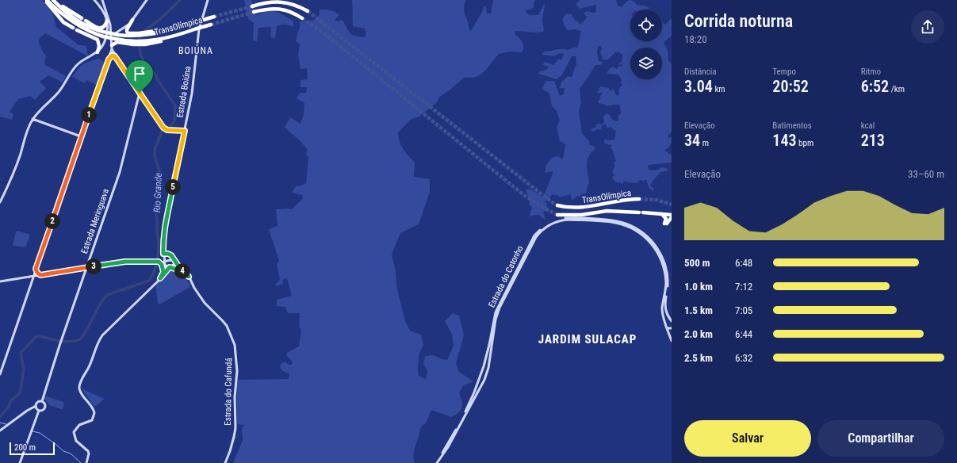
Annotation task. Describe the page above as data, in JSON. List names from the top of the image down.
{
  "streets": {
    "highway": ["TransOlímpica"],
    "street": [
      "Estrada Boiúna",
      "Estrada Meringuava",
      "Estrada do Catonho",
      "Estrada do Cafundá"
    ]
  },
  "crossings": [
    ["Estrada Boiúna", "Estrada do Cafundá"]
  ],
  "districts": ["BOIÚNA", "JARDIM SULACAP"],
  "water": ["Rio Grande"],
  "scale_bar": "200 m",
  "page": {
    "heading": ["Corrida noturna", "18:20"],
    "stats": [
      ["Distância", "3.04 km"],
      ["Tempo", "20:52"],
      ["Ritmo", "6:52 /km"],
      ["Elevação", "34 m"],
      ["Batimentos", "143 bpm"],
      ["kcal", "213"]
    ],
    "pins": [
      "1",
      "5",
      "2",
      "3",
      "4"
    ],
    "chart": ["Elevação", "33–60 m"],
    "list": [
      {
        "name": "500 m",
        "note": "6:48"
      },
      {
        "name": "1.0 km",
        "note": "7:12"
      },
      {
        "name": "1.5 km",
        "note": "7:05"
      },
      {
        "name": "2.0 km",
        "note": "6:44"
      },
      {
        "name": "2.5 km",
        "note": "6:32"
      }
    ],
    "buttons": ["Salvar", "Compartilhar"],
    "scale": "200 m"
  }
}
